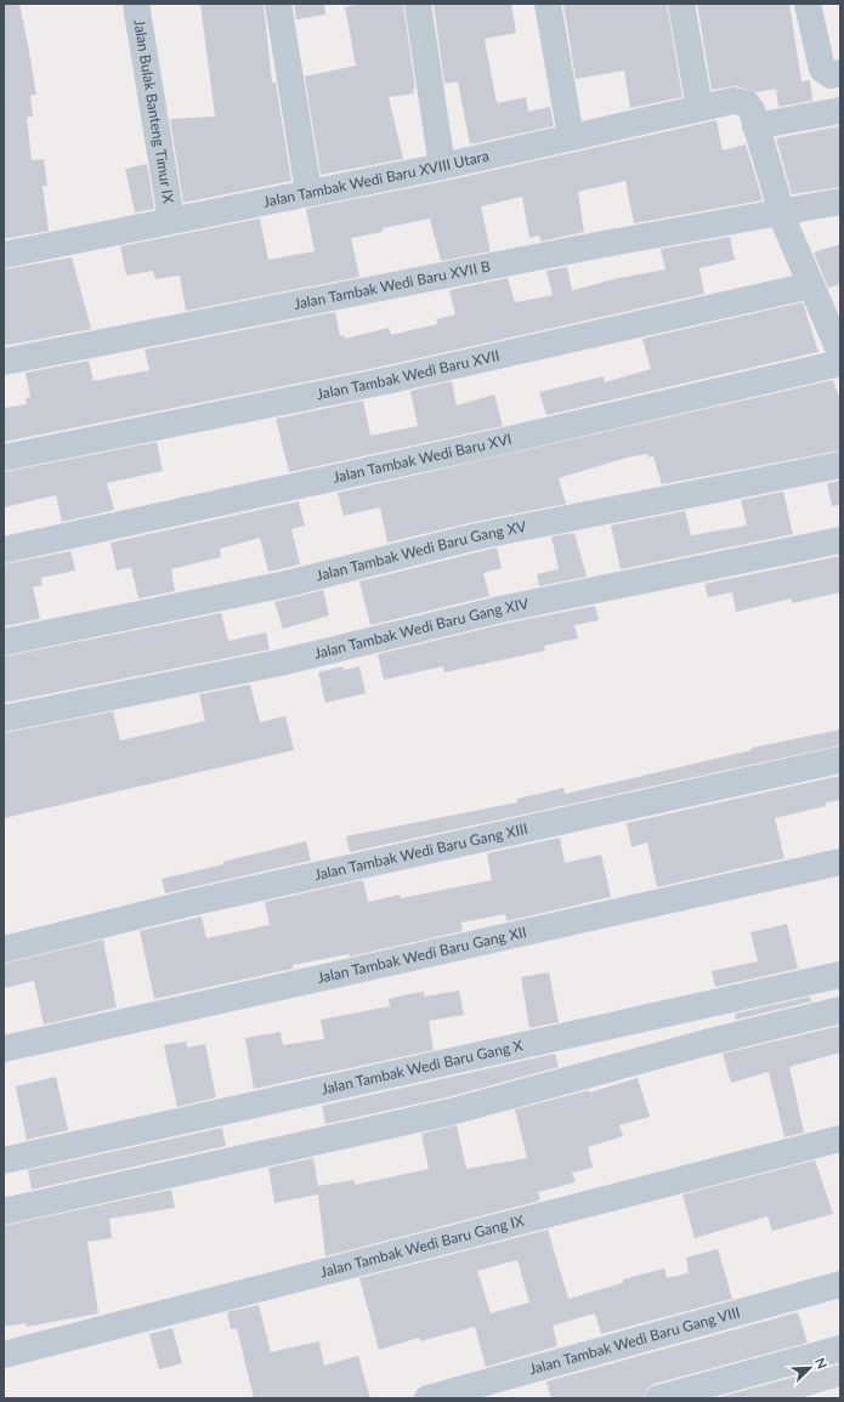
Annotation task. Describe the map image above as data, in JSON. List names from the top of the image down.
{
  "streets": {
    "street": [
      "Jalan Bulak Banteng Timur IX",
      "Jalan Tambak Wedi Baru XVIII Utara",
      "Jalan Tambak Wedi Baru XVII B",
      "Jalan Tambak Wedi Baru XVII",
      "Jalan Tambak Wedi Baru XVI",
      "Jalan Tambak Wedi Baru Gang XV",
      "Jalan Tambak Wedi Baru Gang XIV",
      "Jalan Tambak Wedi Baru Gang XIII",
      "Jalan Tambak Wedi Baru Gang XII",
      "Jalan Tambak Wedi Baru Gang X",
      "Jalan Tambak Wedi Baru Gang IX",
      "Jalan Tambak Wedi Baru Gang VIII"
    ]
  },
  "crossings": [
    ["Jalan Bulak Banteng Timur IX", "Jalan Tambak Wedi Baru XVIII Utara"]
  ],
  "north": "top right"
}
